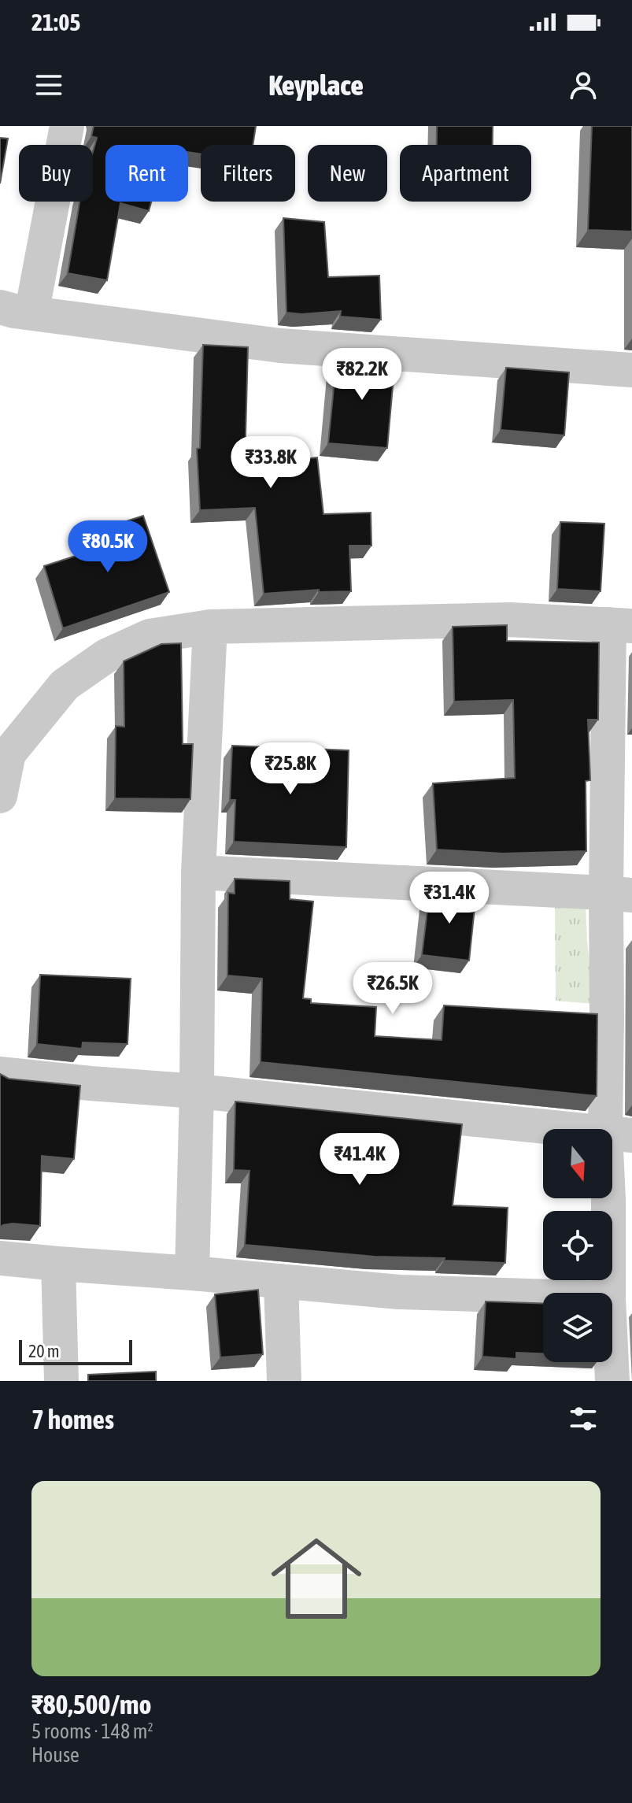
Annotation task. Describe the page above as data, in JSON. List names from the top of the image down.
{
  "scale_bar": "20 m",
  "north": "bottom",
  "page": {
    "status": "21:05",
    "header": "Keyplace",
    "chip": [
      "Buy",
      "Rent",
      "Filters",
      "New",
      "Apartment"
    ],
    "price": [
      "₹82.2K",
      "₹33.8K",
      "₹80.5K",
      "₹25.8K",
      "₹31.4K",
      "₹26.5K",
      "₹41.4K"
    ],
    "scale": "20 m",
    "heading": "7 homes",
    "list": [
      {
        "name": "₹80,500/mo",
        "note": "5 rooms · 148 m² · House"
      }
    ]
  }
}
